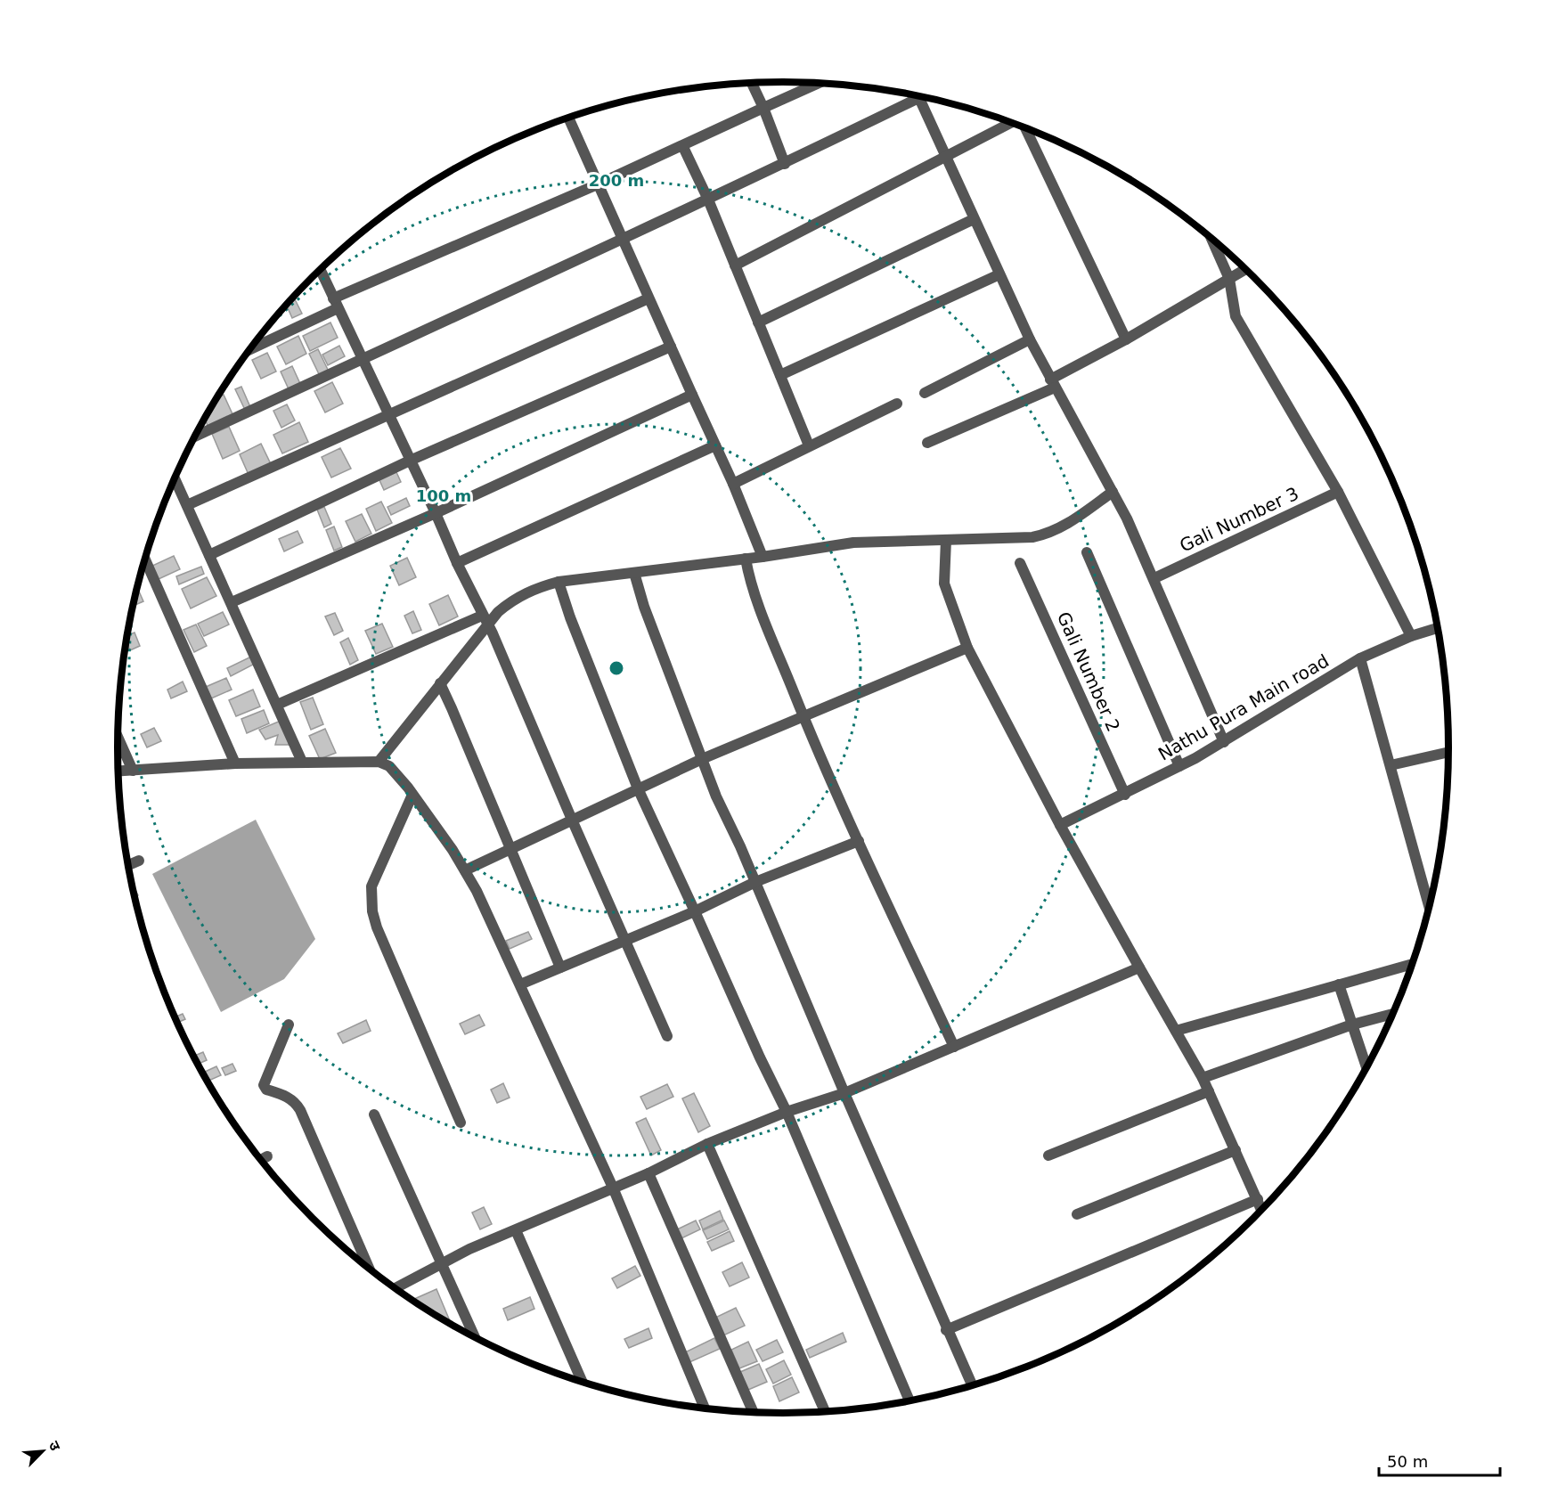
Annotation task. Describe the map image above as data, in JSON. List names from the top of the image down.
{
  "streets": {
    "street": ["Gali Number 3", "Gali Number 2", "Nathu Pura Main road"]
  },
  "crossings": [
    ["Gali Number 2", "Nathu Pura Main road"]
  ],
  "scale_bar": "50 m",
  "north": "top right",
  "rings": ["200 m", "100 m"]
}
